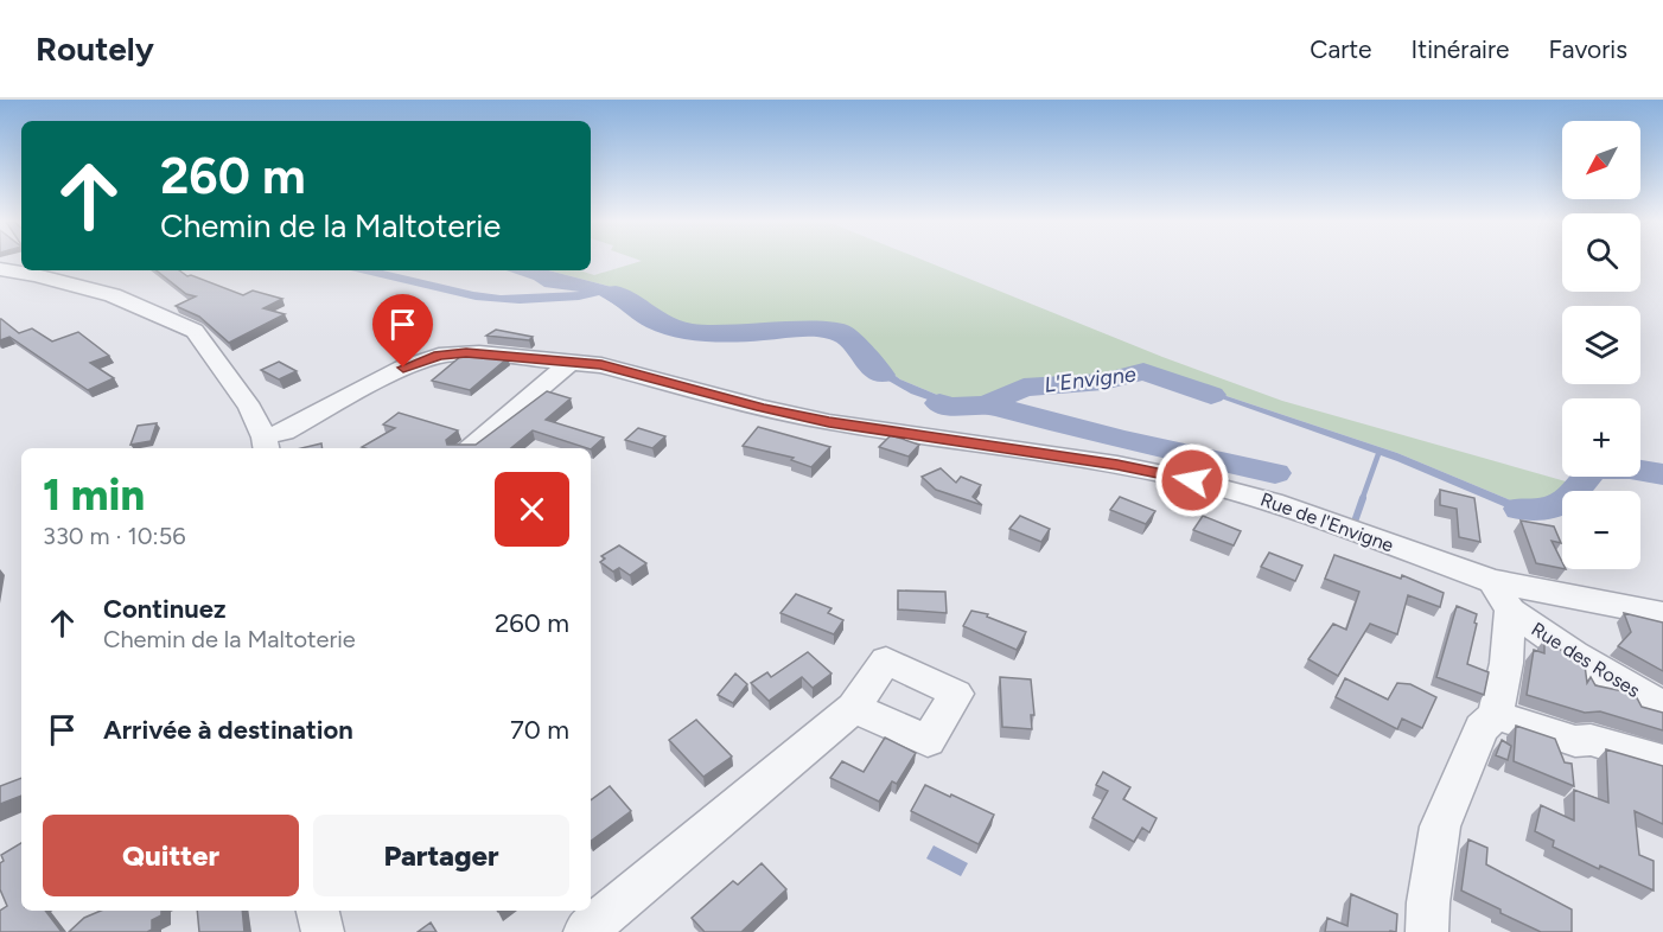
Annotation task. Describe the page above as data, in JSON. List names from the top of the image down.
{
  "streets": {
    "street": ["Rue de l'Envigne", "Rue des Roses"]
  },
  "crossings": [
    ["Rue de l'Envigne", "Rue des Roses"]
  ],
  "water": ["L'Envigne"],
  "north": "bottom left",
  "page": {
    "header": "Routely",
    "nav": ["Carte", "Itinéraire", "Favoris"],
    "map_buttons": ["+", "−"],
    "turn": ["260 m", "Chemin de la Maltoterie"],
    "heading": ["1 min", "330 m · 10:56"],
    "list": [
      {
        "name": "Continuez",
        "note": "Chemin de la Maltoterie",
        "value": "260 m"
      },
      {
        "name": "Arrivée à destination",
        "value": "70 m"
      }
    ],
    "buttons": ["Quitter", "Partager"]
  }
}
